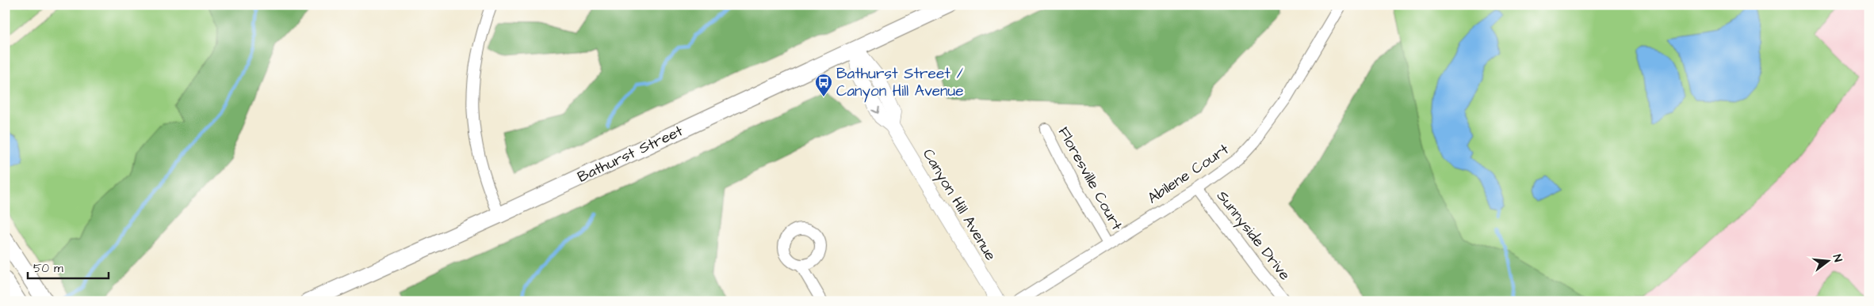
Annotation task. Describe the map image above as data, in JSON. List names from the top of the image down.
{
  "streets": {
    "main road": ["Bathurst Street"],
    "street": [
      "Abilene Court",
      "Floresville Court",
      "Canyon Hill Avenue",
      "Sunnyside Drive"
    ]
  },
  "crossings": [
    ["Bathurst Street", "Canyon Hill Avenue"],
    ["Abilene Court", "Floresville Court"],
    ["Abilene Court", "Sunnyside Drive"]
  ],
  "places": {
    "bus stop": ["Bathurst Street / Canyon Hill Avenue"]
  },
  "scale_bar": "50 m",
  "north": "right"
}
